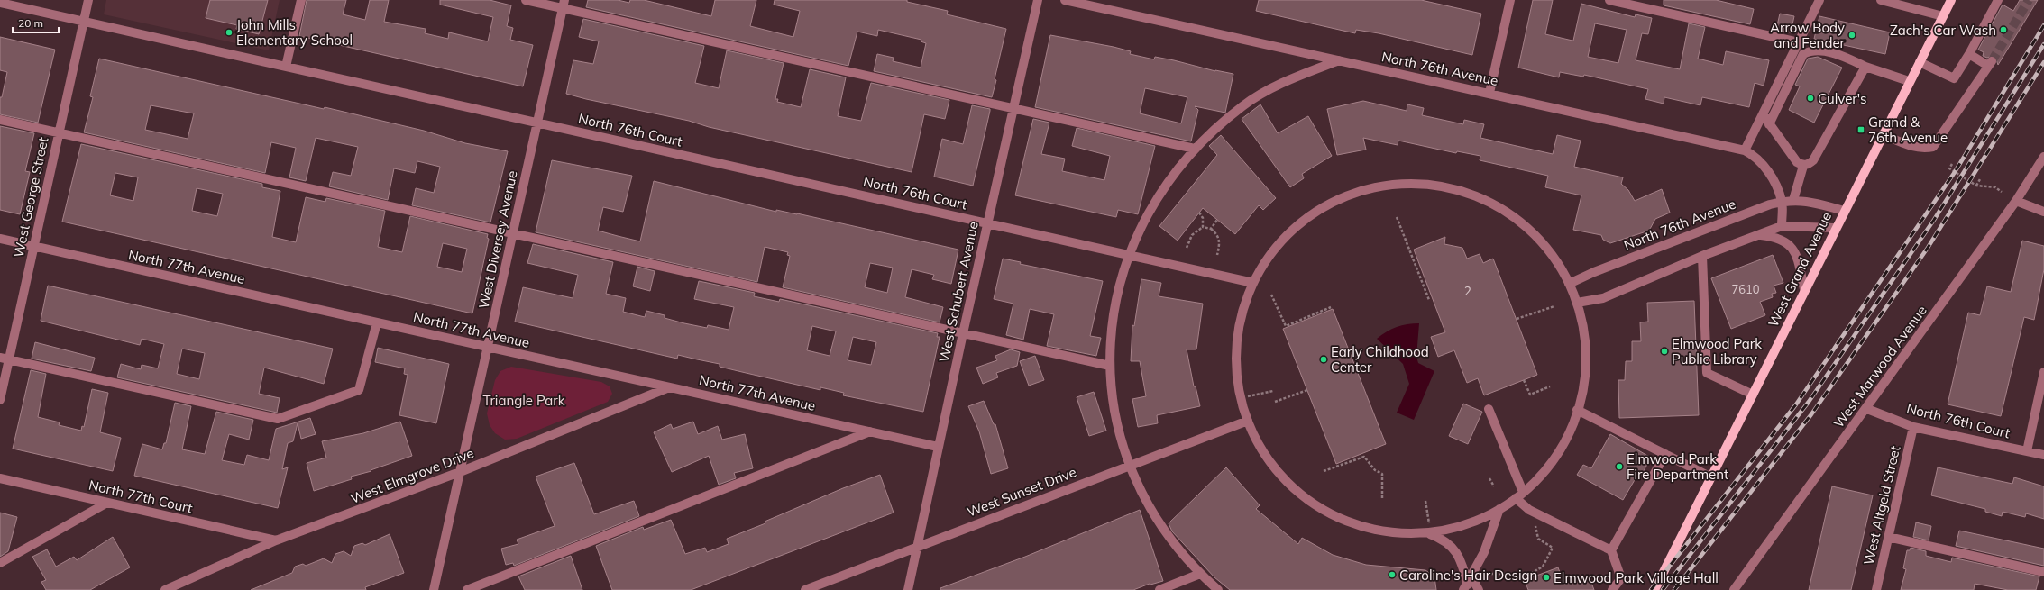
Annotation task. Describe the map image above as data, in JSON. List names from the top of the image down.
{
  "streets": {
    "main road": ["West Grand Avenue"],
    "street": [
      "North 76th Avenue",
      "North 76th Court",
      "West George Street",
      "West Diversey Avenue",
      "North 77th Avenue",
      "West Schubert Avenue",
      "West Marwood Avenue",
      "West Elmgrove Drive",
      "West Sunset Drive",
      "North 77th Court",
      "West Altgeld Street"
    ]
  },
  "crossings": [
    ["North 76th Avenue", "West Grand Avenue"],
    ["North 76th Court", "West George Street"],
    ["North 76th Court", "West Diversey Avenue"],
    ["North 76th Court", "West Schubert Avenue"],
    ["North 76th Court", "West Marwood Avenue"],
    ["North 76th Court", "West Altgeld Street"],
    ["West George Street", "North 77th Avenue"],
    ["West Diversey Avenue", "North 77th Avenue"],
    ["West Diversey Avenue", "West Elmgrove Drive"],
    ["North 77th Avenue", "West Schubert Avenue"],
    ["North 77th Avenue", "West Elmgrove Drive"],
    ["West Schubert Avenue", "West Sunset Drive"],
    ["West Elmgrove Drive", "North 77th Court"]
  ],
  "parks": ["Triangle Park"],
  "places": {
    "other": [
      "Zach's Car Wash",
      "John Mills Elementary School",
      "Arrow Body and Fender",
      "Culver's",
      "Elmwood Park Public Library",
      "Early Childhood Center",
      "Elmwood Park Fire Department",
      "Caroline's Hair Design",
      "Elmwood Park Village Hall"
    ],
    "transit": ["Grand & 76th Avenue"]
  },
  "house_numbers": ["7610", "2"],
  "scale_bar": "20 m"
}
